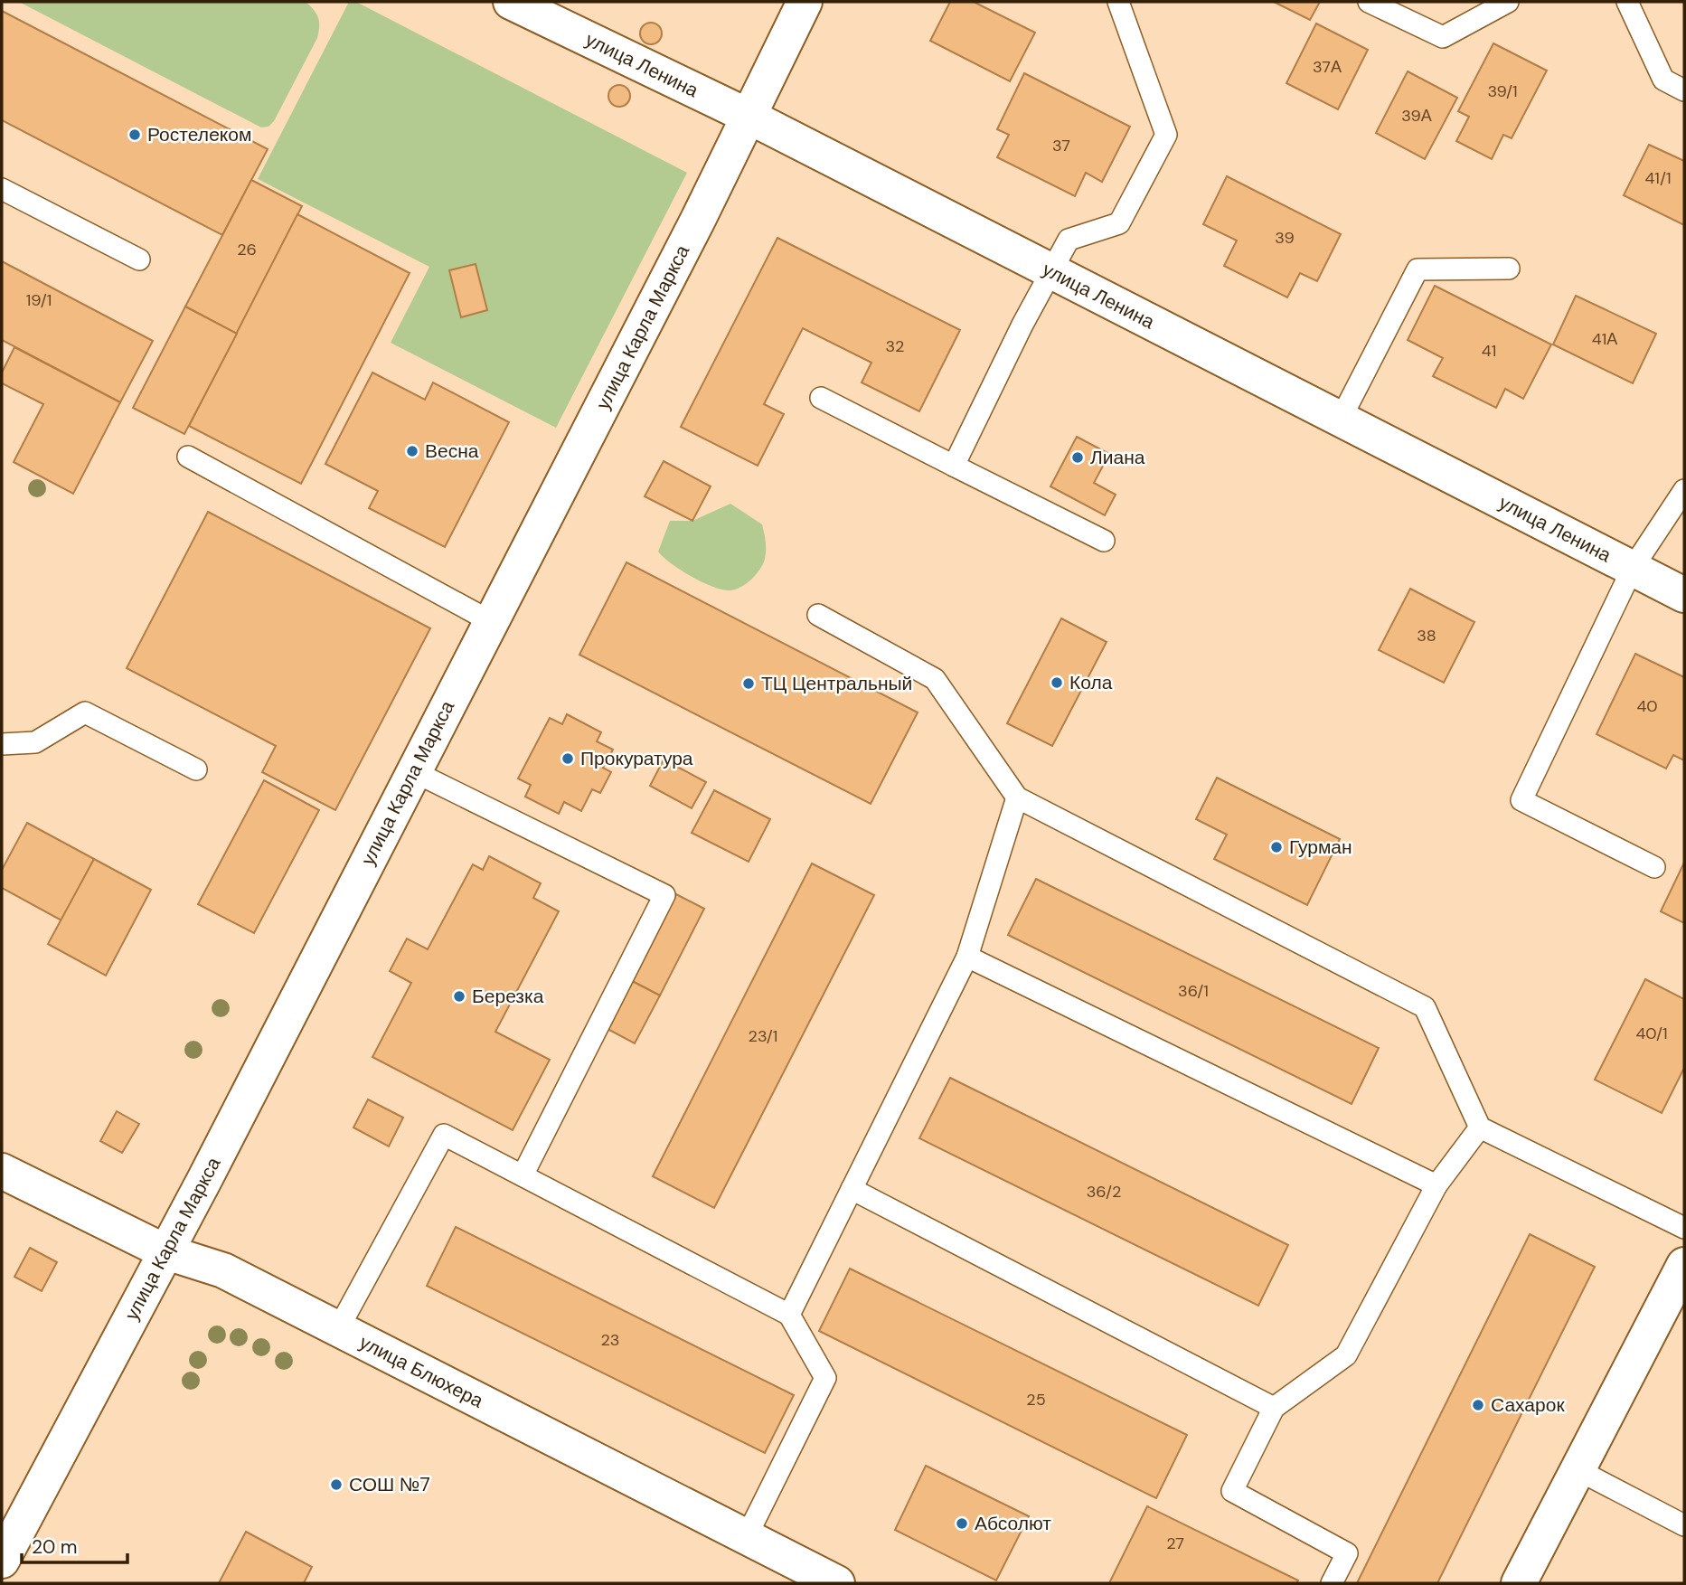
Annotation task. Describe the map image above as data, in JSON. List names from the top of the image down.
{
  "streets": {
    "street": ["улица Ленина", "улица Карла Маркса", "улица Блюхера"]
  },
  "crossings": [
    ["улица Ленина", "улица Карла Маркса"],
    ["улица Карла Маркса", "улица Блюхера"]
  ],
  "places": [
    "Ростелeком",
    "Весна",
    "Лиана",
    "Кола",
    "ТЦ Центральный",
    "Прокуратура",
    "Гурман",
    "Березка",
    "Сахарок",
    "СОШ №7",
    "Абсолют"
  ],
  "house_numbers": [
    "37А",
    "39/1",
    "39А",
    "37",
    "41/1",
    "39",
    "26",
    "19/1",
    "41А",
    "32",
    "41",
    "38",
    "40",
    "36/1",
    "40/1",
    "23/1",
    "36/2",
    "23",
    "25",
    "27"
  ],
  "scale_bar": "20 m"
}
